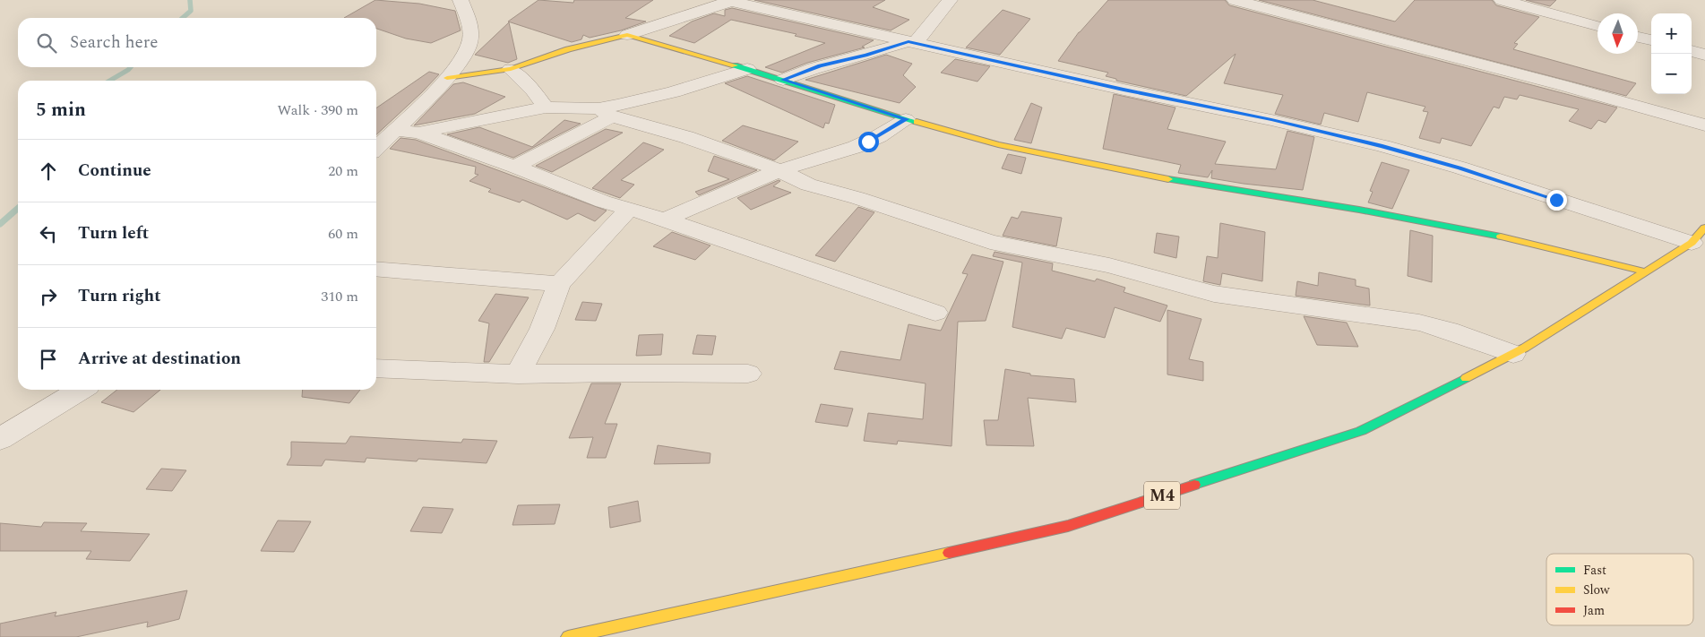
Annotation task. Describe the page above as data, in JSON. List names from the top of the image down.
{
  "streets": {
    "street": ["M4"]
  },
  "legend": ["Fast", "Slow", "Jam"],
  "north": "bottom",
  "page": {
    "map_buttons": ["+", "−"],
    "search": "Search here",
    "heading": ["5 min", "Walk · 390 m"],
    "list": [
      ["Continue", "20 m"],
      ["Turn left", "60 m"],
      ["Turn right", "310 m"],
      "Arrive at destination"
    ]
  }
}
